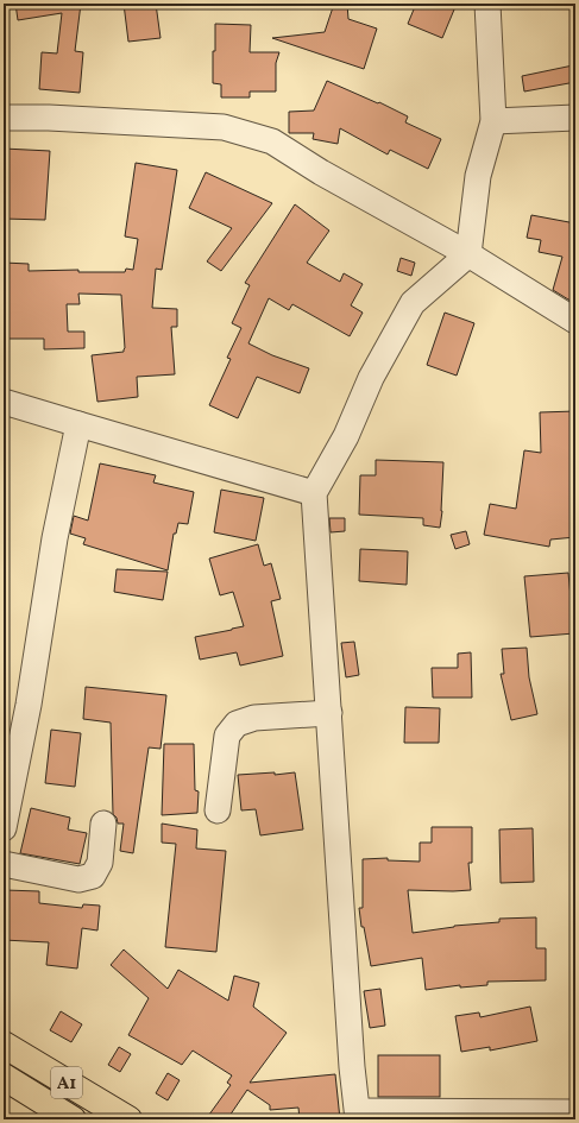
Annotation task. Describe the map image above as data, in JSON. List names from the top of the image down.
{
  "streets": {
    "highway": ["A1"]
  }
}
